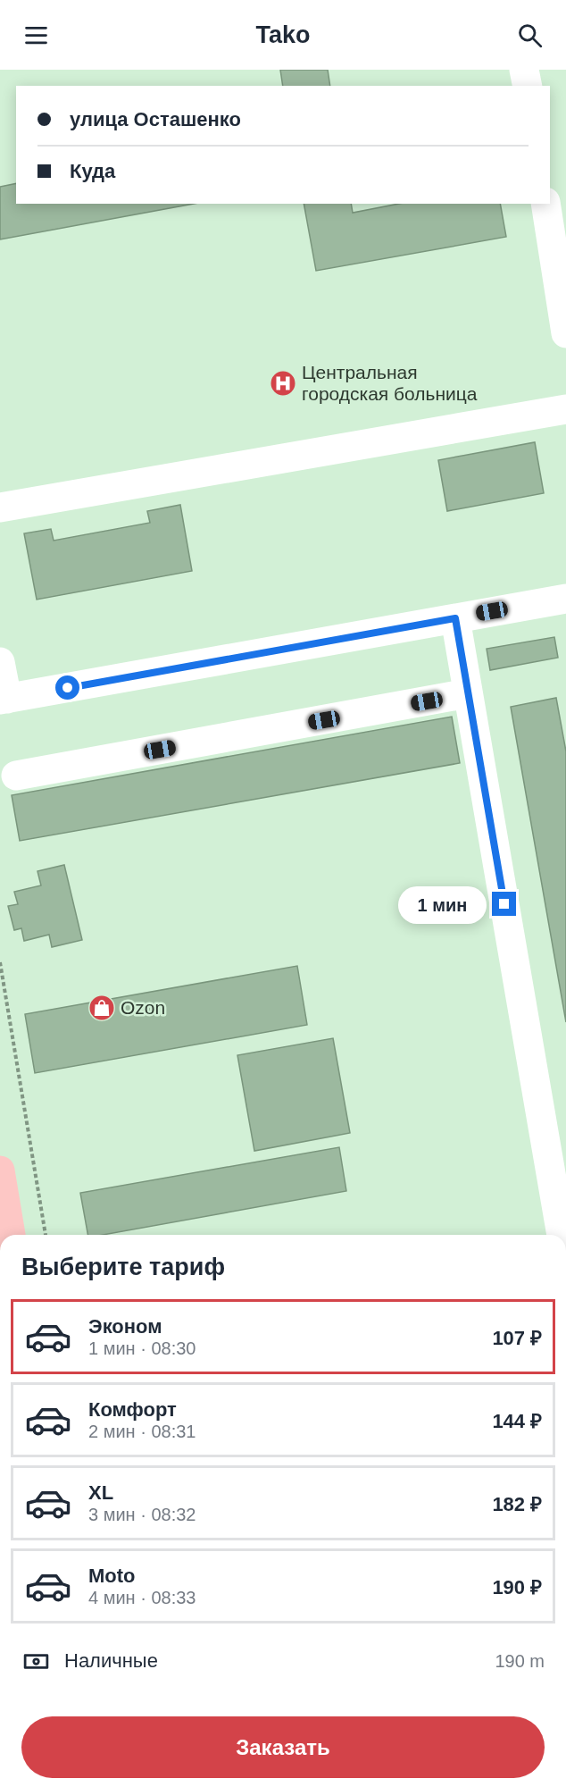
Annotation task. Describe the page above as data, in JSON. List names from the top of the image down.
{
  "places": {
    "hospital": ["Центральная городская больница"],
    "shop": ["Ozon"]
  },
  "page": {
    "header": "Tako",
    "banner": ["улица Осташенко", "Куда"],
    "bubble": "1 мин",
    "heading": "Выберите тариф",
    "list": [
      {
        "name": "Эконом",
        "note": "1 мин · 08:30",
        "value": "107 ₽"
      },
      {
        "name": "Комфорт",
        "note": "2 мин · 08:31",
        "value": "144 ₽"
      },
      {
        "name": "XL",
        "note": "3 мин · 08:32",
        "value": "182 ₽"
      },
      {
        "name": "Moto",
        "note": "4 мин · 08:33",
        "value": "190 ₽"
      }
    ],
    "pay": ["Наличные", "190 m"],
    "buttons": "Заказать"
  }
}
